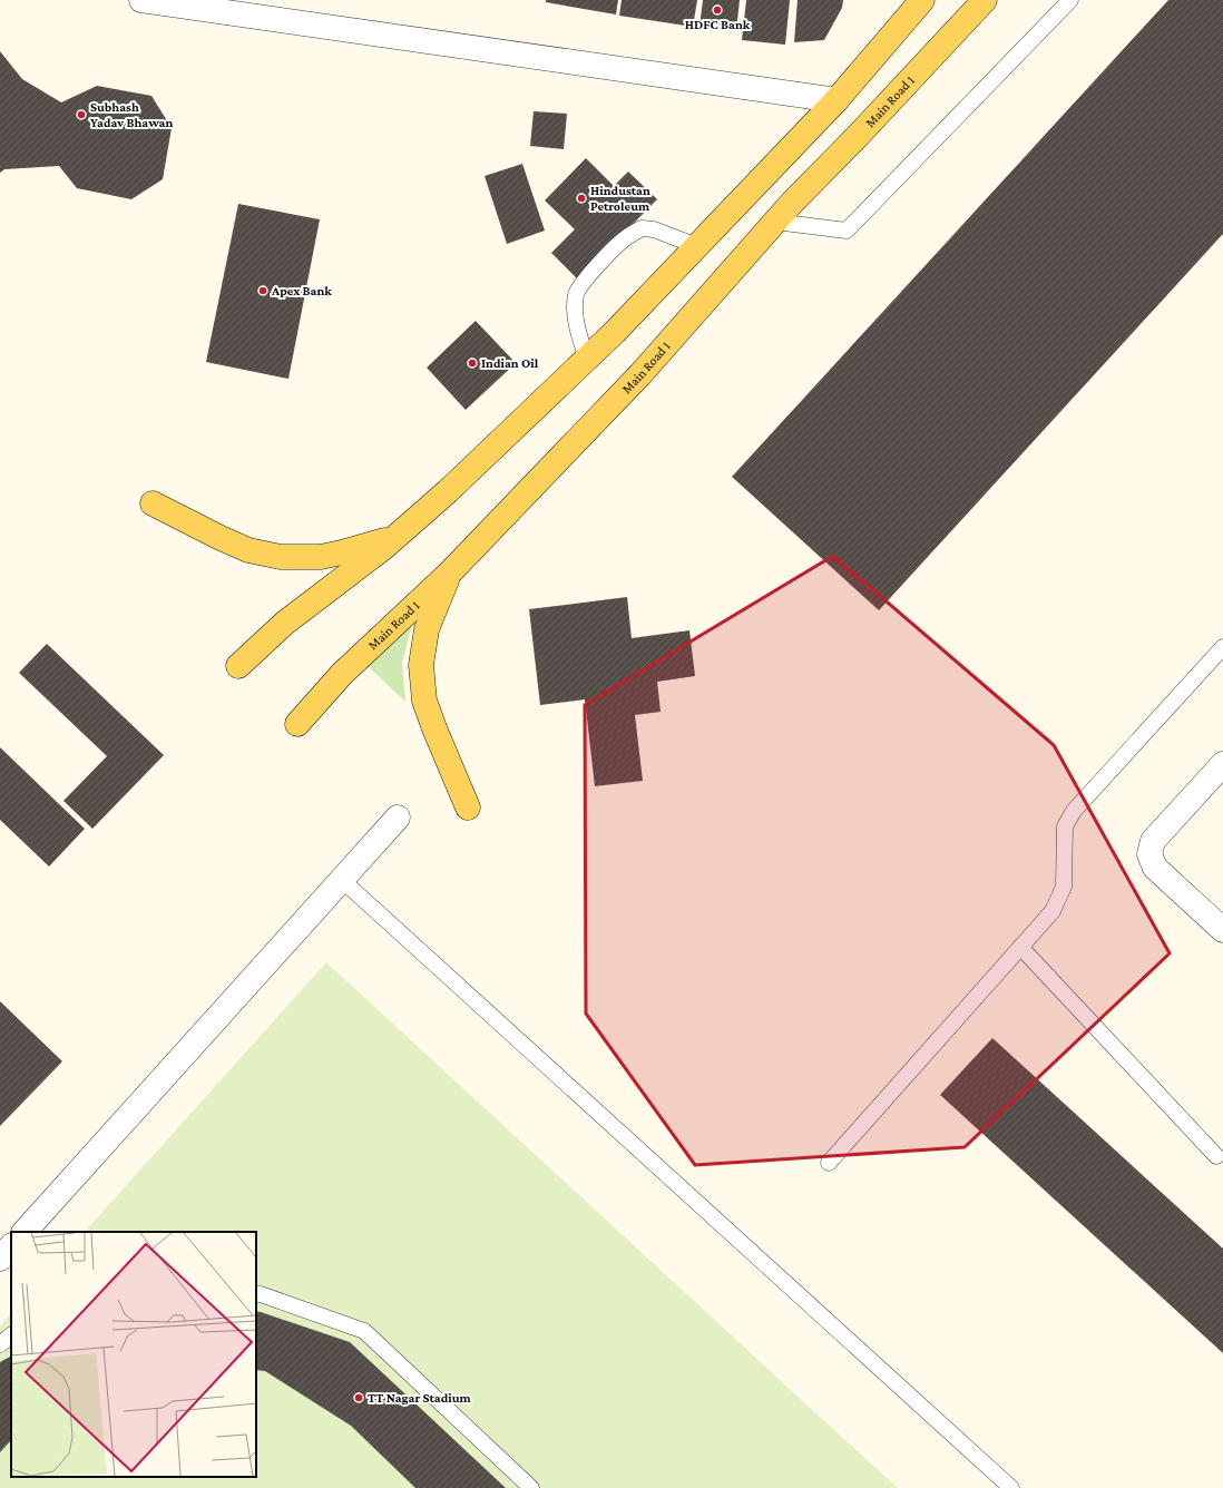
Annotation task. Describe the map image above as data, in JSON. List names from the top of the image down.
{
  "streets": {
    "main road": ["Main Road 1"]
  },
  "places": [
    "HDFC Bank",
    "Subhash Yadav Bhawan",
    "Hindustan Petroleum",
    "Apex Bank",
    "Indian Oil",
    "TT Nagar Stadium"
  ]
}
